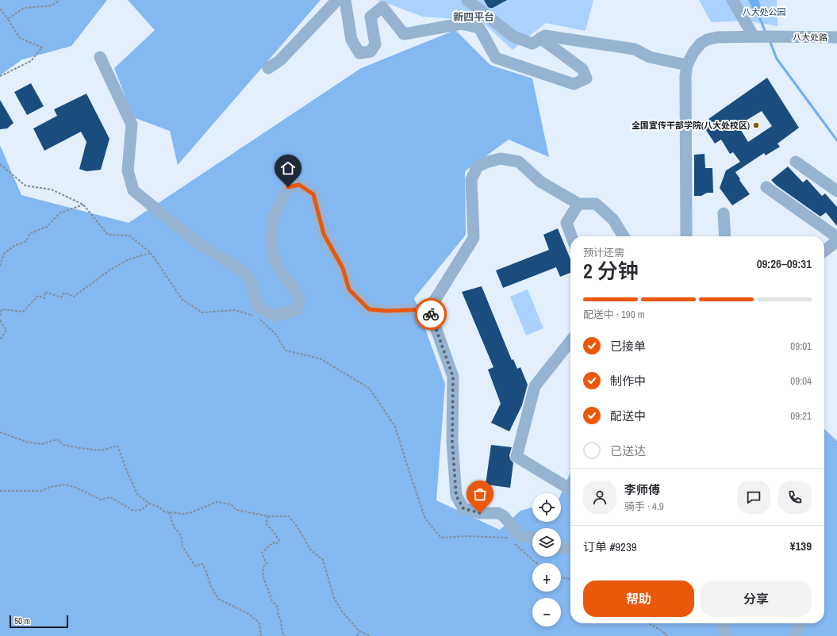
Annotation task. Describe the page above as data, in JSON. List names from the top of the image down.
{
  "streets": {
    "street": ["八大处路"]
  },
  "districts": ["新四平台"],
  "parks": ["八大处公园"],
  "places": ["全国宣传干部学院(八大处校区)"],
  "scale_bar": "50 m",
  "page": {
    "heading": ["2 分钟", "预计还需", "09:26–09:31"],
    "panel": [
      "李师傅",
      "骑手 · 4.9",
      "订单 #9239",
      "¥139"
    ],
    "bar": "配送中 · 190 m",
    "list": [
      ["已接单", "09:01"],
      ["制作中", "09:04"],
      ["配送中", "09:21"],
      "已送达"
    ],
    "map_buttons": ["+", "−"],
    "buttons": ["帮助", "分享"],
    "scale": "50 m"
  }
}
